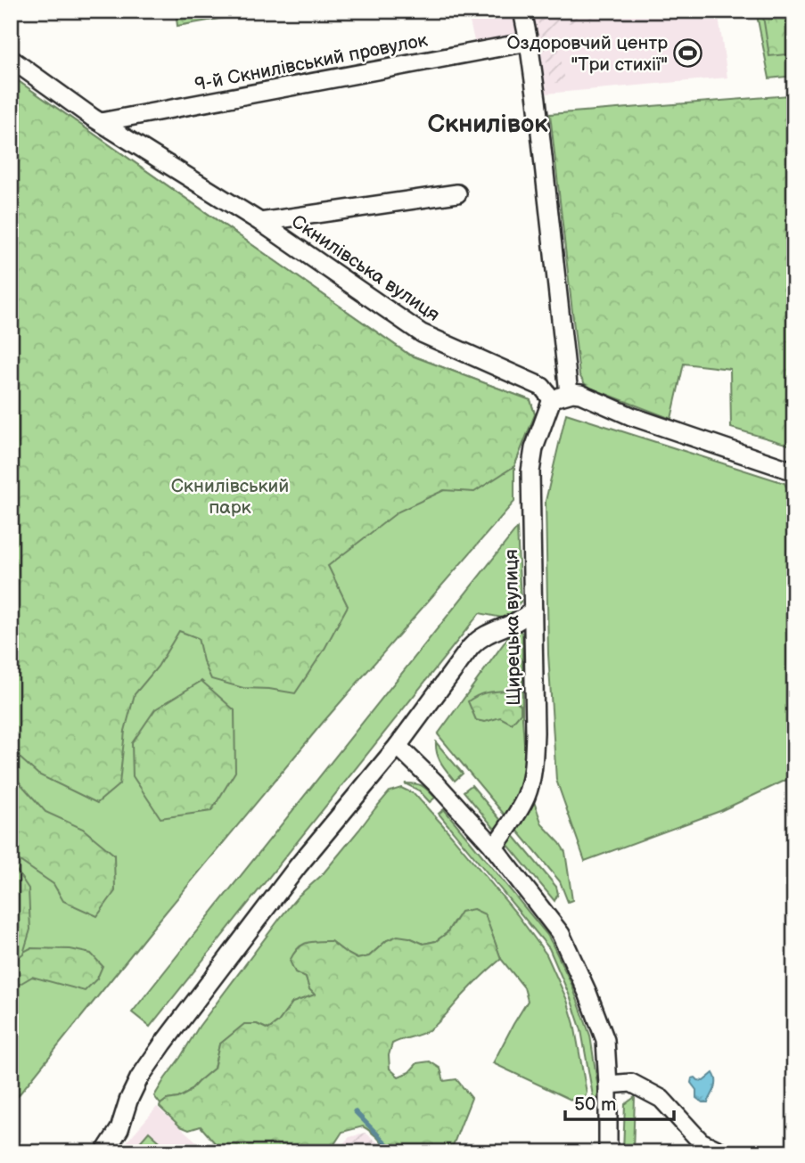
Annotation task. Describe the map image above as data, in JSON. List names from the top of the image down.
{
  "streets": {
    "street": ["9-й Скнилівський провулок", "Скнилівська вулиця", "Щирецька вулиця"]
  },
  "crossings": [
    ["9-й Скнилівський провулок", "Скнилівська вулиця"],
    ["Скнилівська вулиця", "Щирецька вулиця"]
  ],
  "districts": ["Скнилівок"],
  "parks": ["Скнилівський парк"],
  "places": {
    "sports": ["Оздоровчий центр \"Три стихії\""]
  },
  "scale_bar": "50 m"
}
